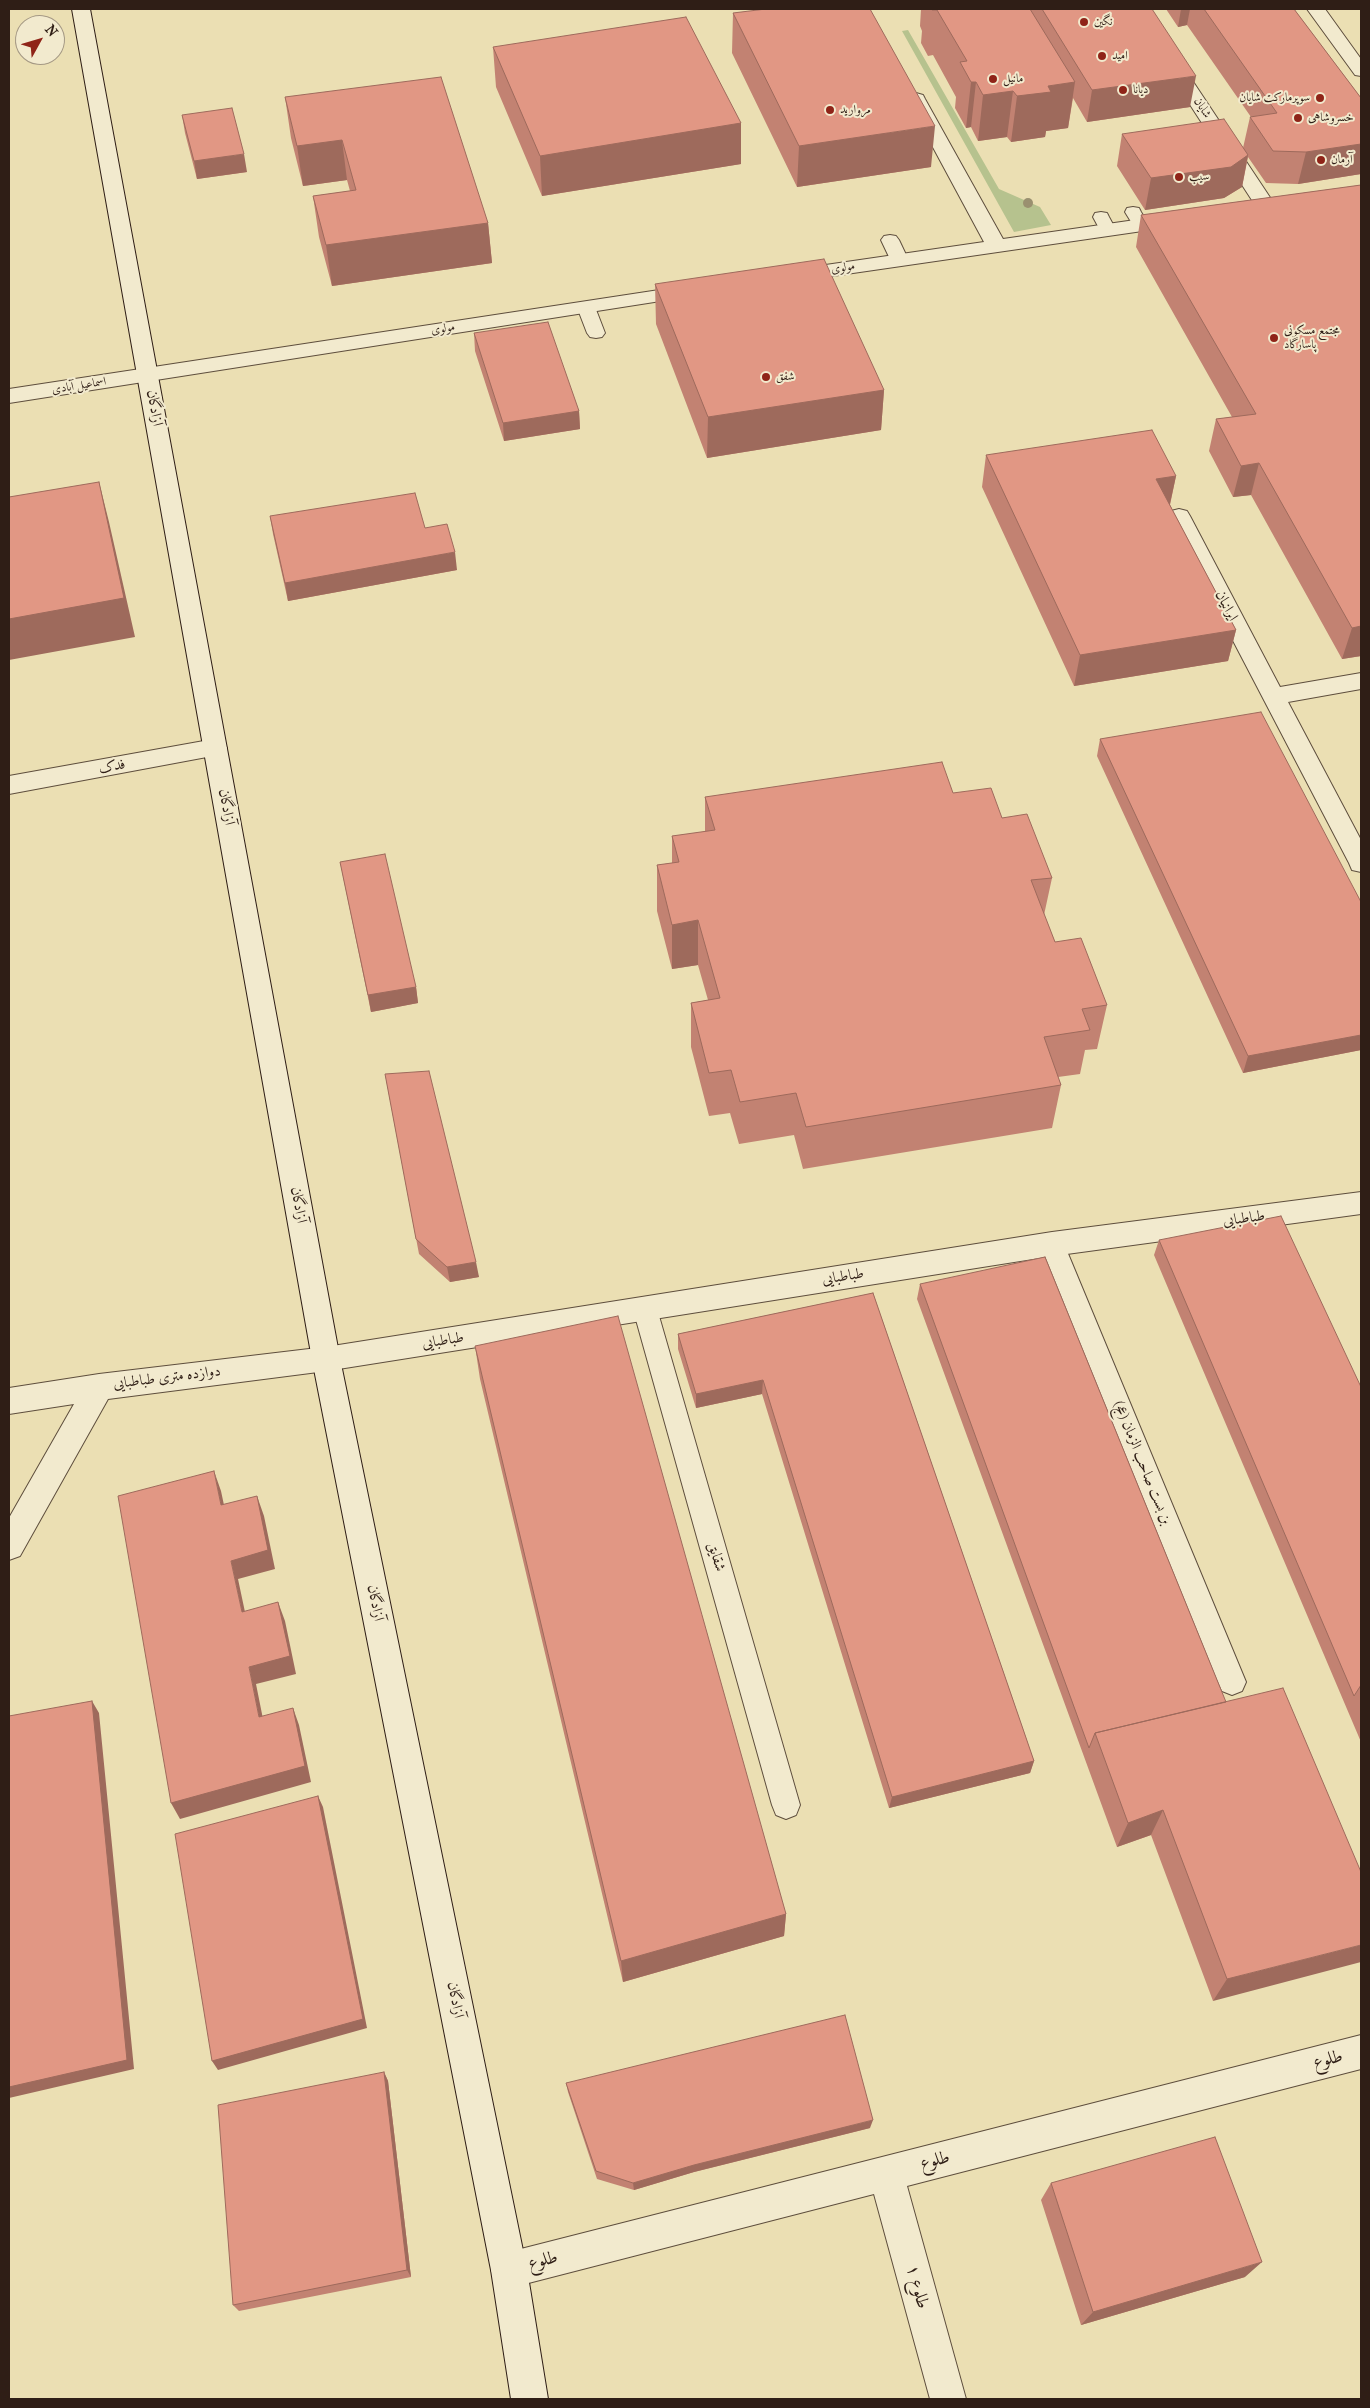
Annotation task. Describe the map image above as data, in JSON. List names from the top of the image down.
{
  "streets": {
    "street": [
      "شایان",
      "مولوی",
      "اسماعیل آبادی",
      "آزادگان",
      "ایرانیان",
      "فدک",
      "طباطبایی",
      "دوازده متری طباطبایی",
      "طلوع",
      "طلوع ۱"
    ],
    "lane": ["بن بست صاحب الزمان (عج)", "شقایق"]
  },
  "crossings": [
    ["مولوی", "اسماعیل آبادی"],
    ["مولوی", "آزادگان"],
    ["اسماعیل آبادی", "آزادگان"],
    ["آزادگان", "فدک"],
    ["آزادگان", "طباطبایی"],
    ["آزادگان", "دوازده متری طباطبایی"],
    ["آزادگان", "طلوع"],
    ["طباطبایی", "دوازده متری طباطبایی"],
    ["طباطبایی", "بن بست صاحب الزمان (عج)"],
    ["طباطبایی", "شقایق"],
    ["طلوع", "طلوع ۱"]
  ],
  "places": [
    "نگین",
    "امید",
    "مانیل",
    "دیانا",
    "سوپرمارکت شایان",
    "مروارید",
    "خسروشاهی",
    "آرمان",
    "سیب",
    "مجتمع مسکونی پاسارگاد",
    "شفق"
  ],
  "north": "top right"
}
